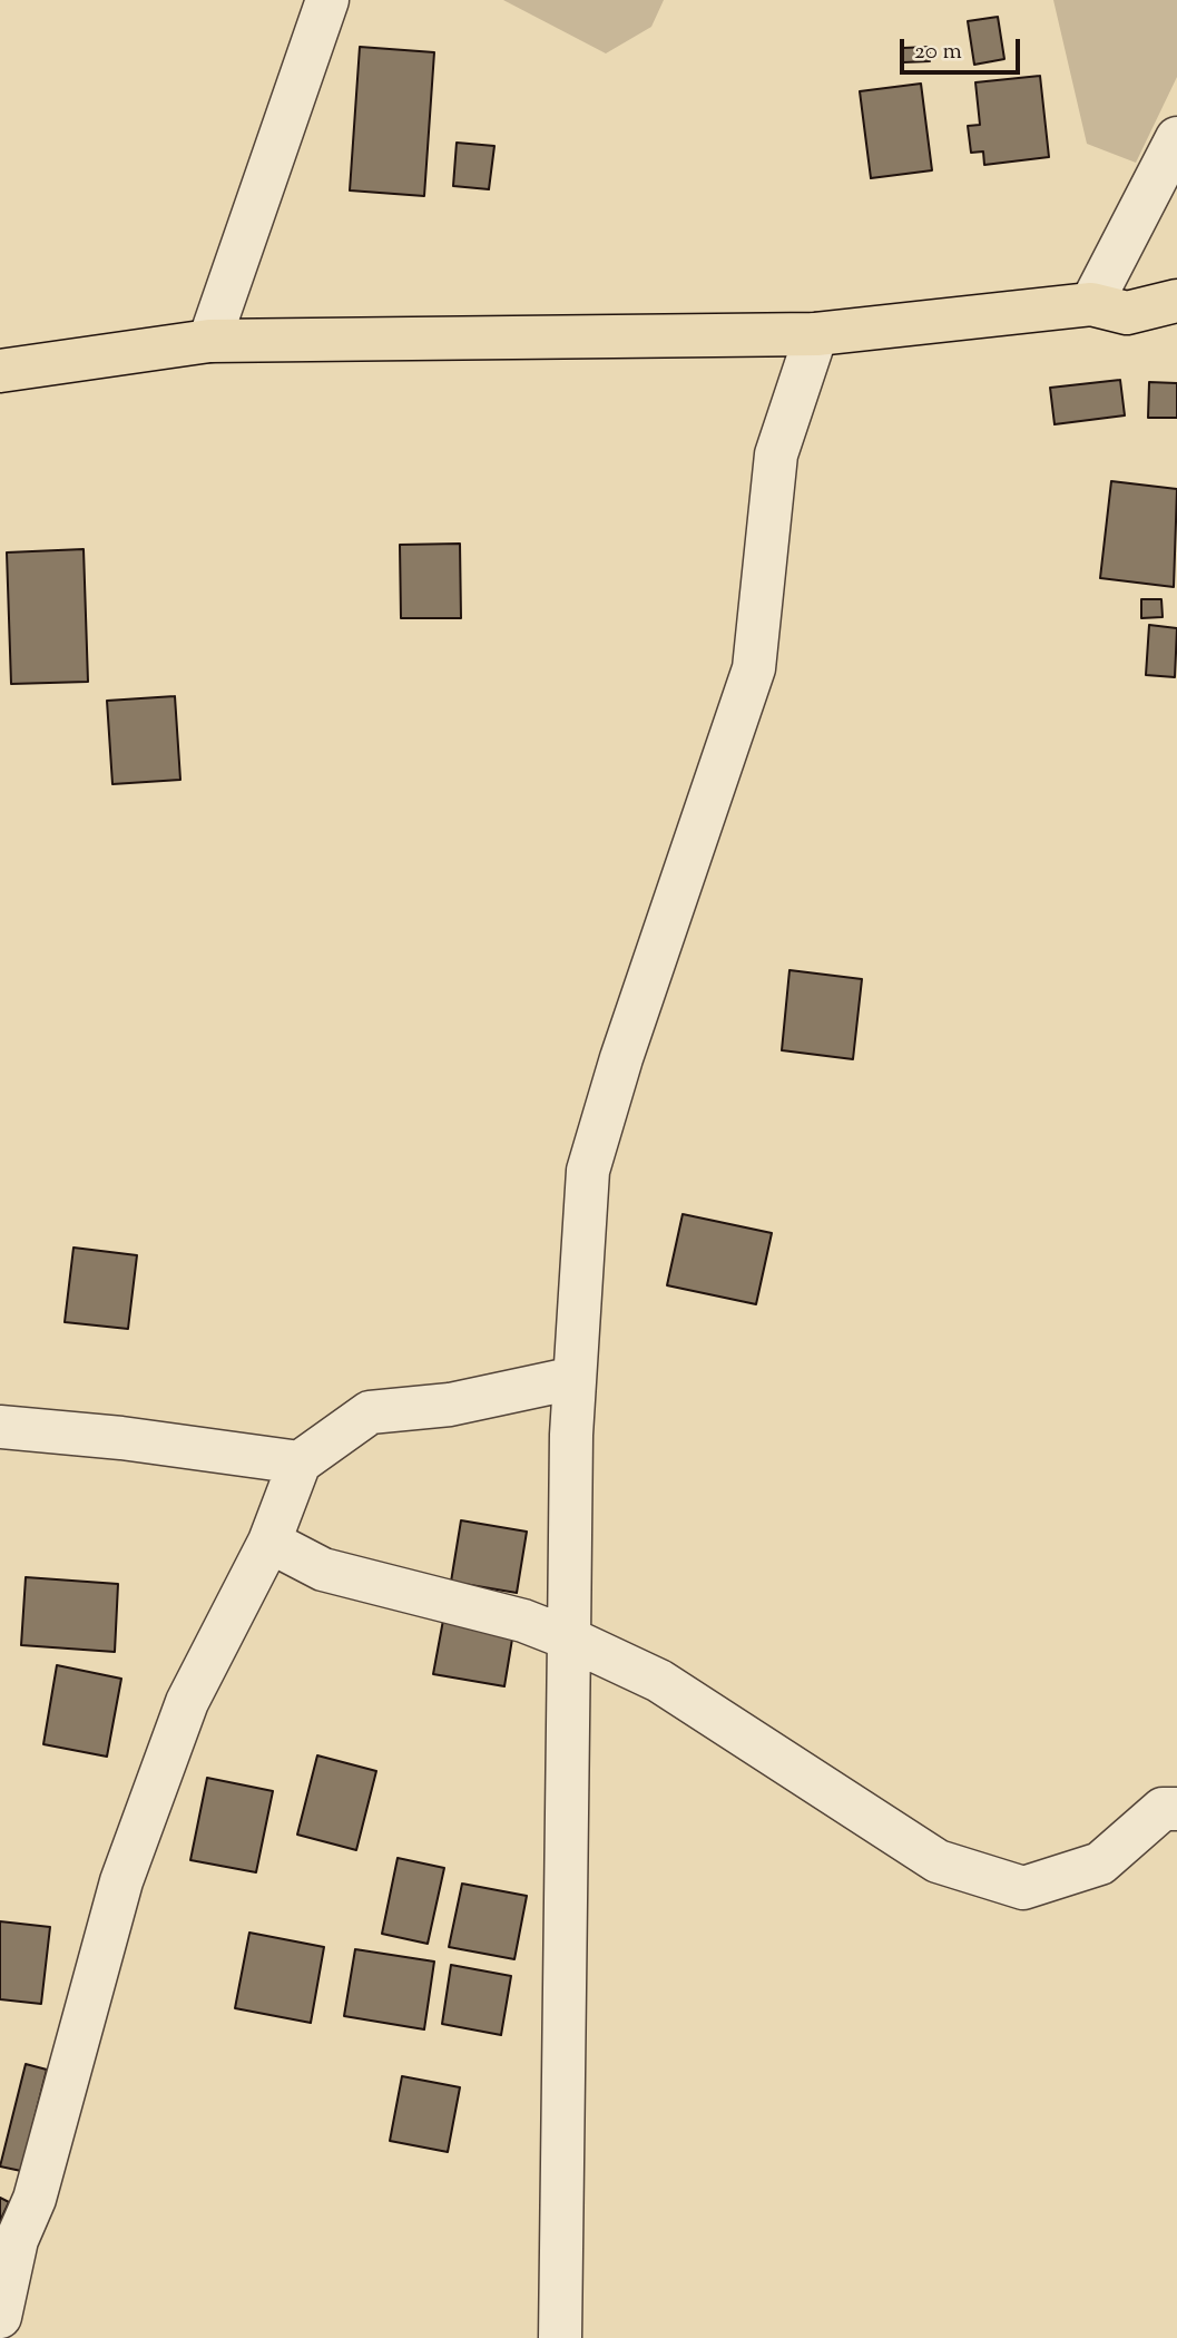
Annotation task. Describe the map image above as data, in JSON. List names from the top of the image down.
{
  "scale_bar": "20 m"
}
